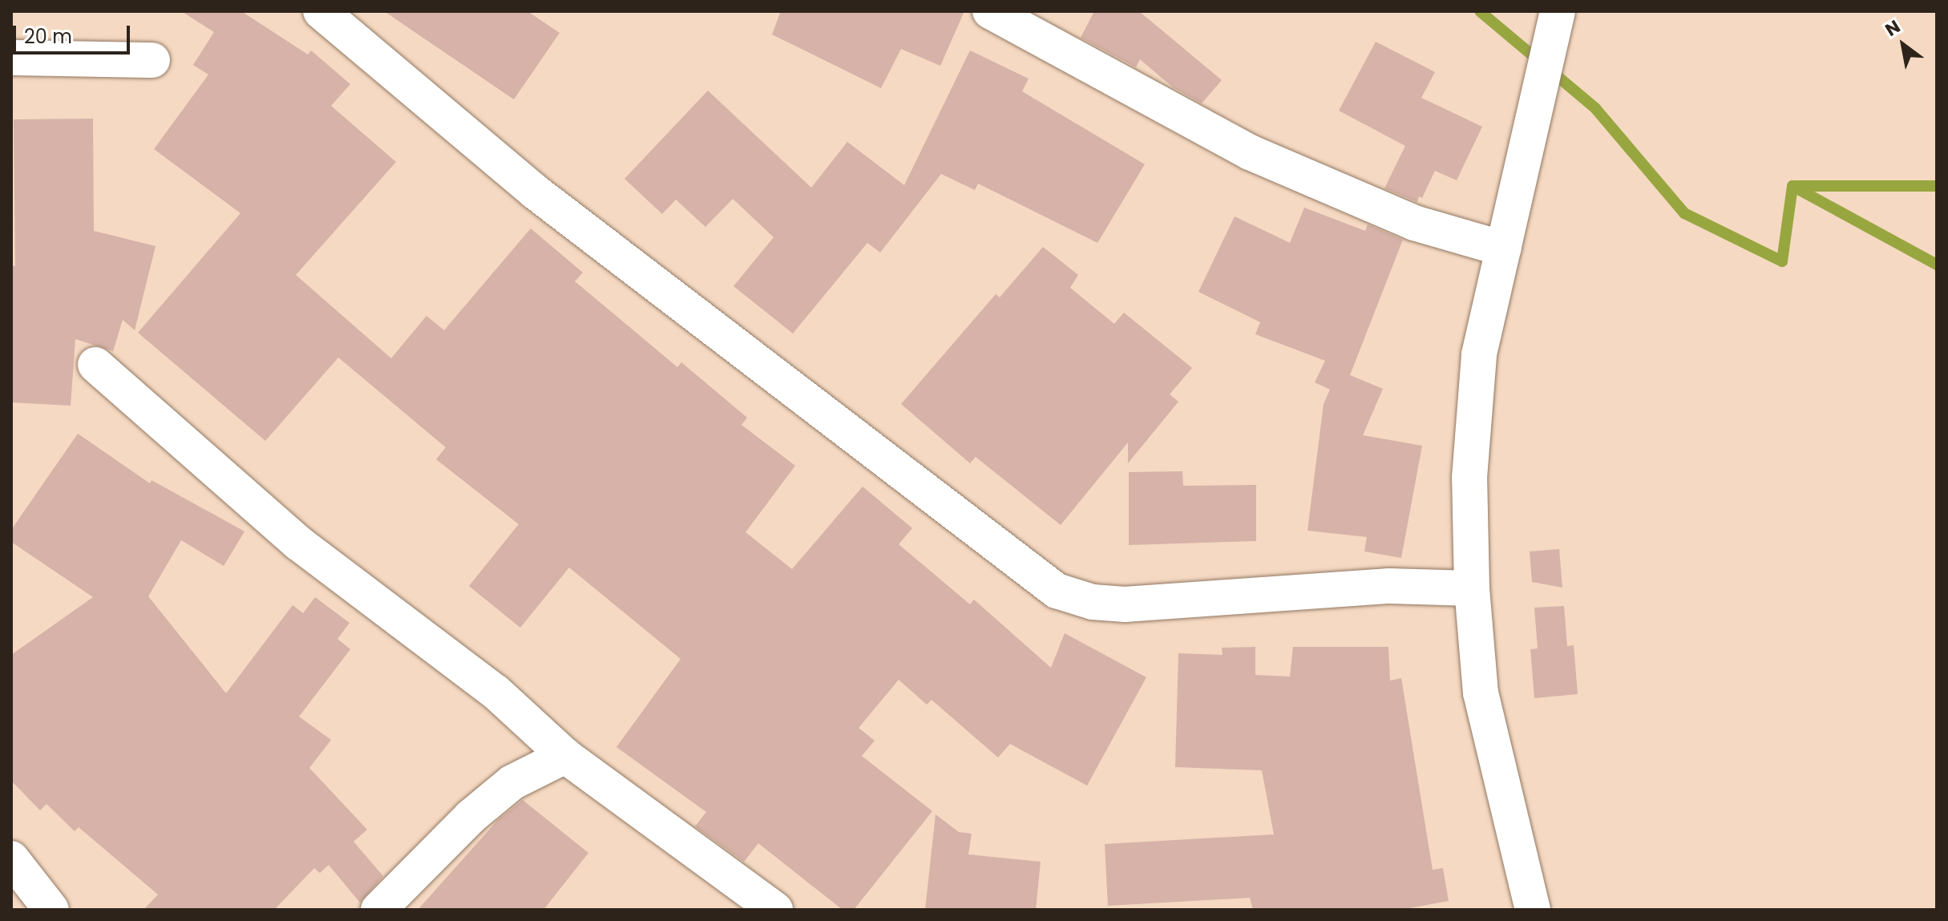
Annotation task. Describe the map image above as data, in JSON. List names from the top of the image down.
{
  "scale_bar": "20 m",
  "north": "top left"
}
